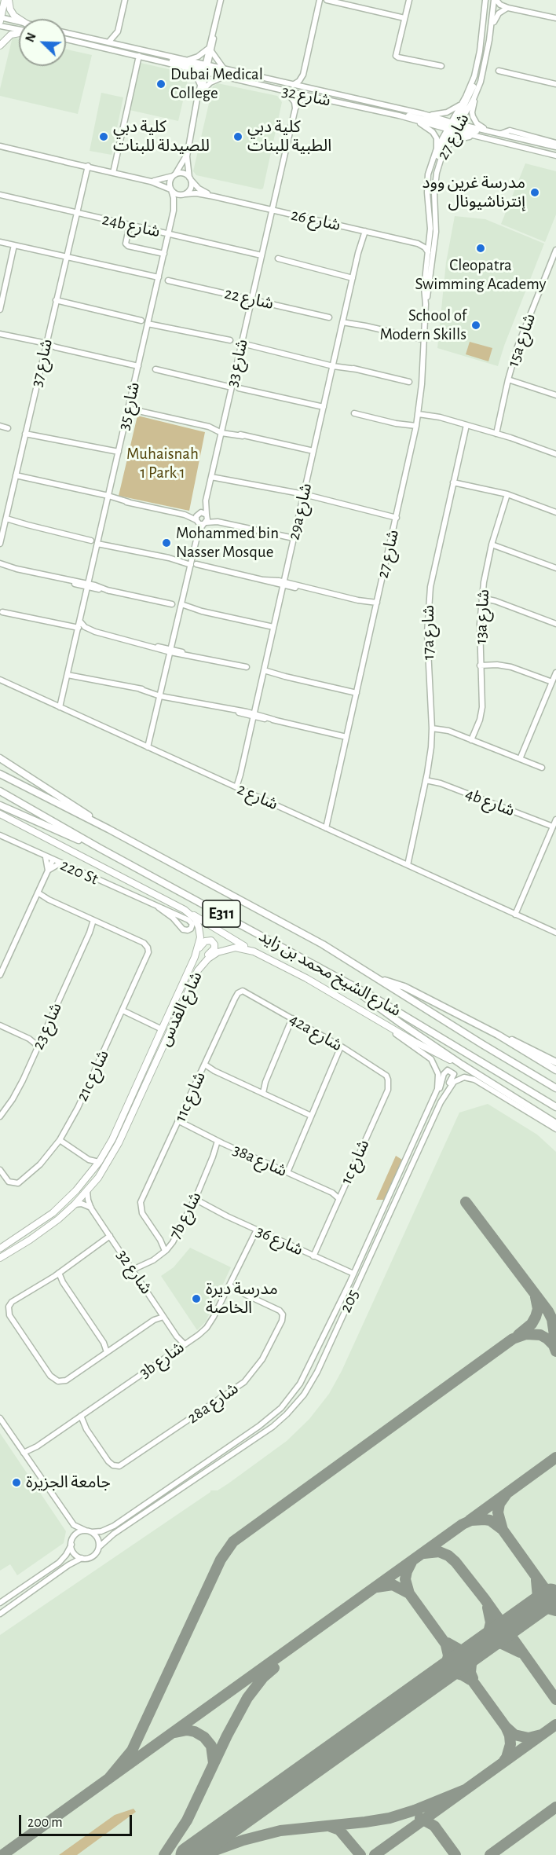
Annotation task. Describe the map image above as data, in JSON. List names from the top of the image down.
{
  "streets": {
    "highway": ["E311", "شارع الشيخ محمد بن زايد"],
    "main road": ["شارع القدس"],
    "street": [
      "شارع 32",
      "شارع 27",
      "شارع 26",
      "24b شارع",
      "شارع 22",
      "15a شارع",
      "شارع 37",
      "شارع 33",
      "شارع 35",
      "29a شارع",
      "13a شارع",
      "17a شارع",
      "شارع 2",
      "4b شارع",
      "220 St",
      "شارع 23",
      "42a شارع",
      "21c شارع",
      "11c شارع",
      "38a شارع",
      "1c شارع",
      "7b شارع",
      "شارع 36",
      "205",
      "3b شارع",
      "28a شارع"
    ]
  },
  "crossings": [
    ["شارع 32", "شارع 27"],
    ["شارع 32", "شارع 26"],
    ["شارع 32", "شارع 33"],
    ["شارع 32", "شارع القدس"],
    ["شارع 32", "7b شارع"],
    ["شارع 32", "3b شارع"],
    ["شارع 27", "شارع 26"],
    ["شارع 27", "شارع 2"],
    ["شارع 26", "شارع 33"],
    ["شارع 26", "شارع 35"],
    ["شارع 26", "29a شارع"],
    ["24b شارع", "شارع 37"],
    ["24b شارع", "شارع 33"],
    ["24b شارع", "شارع 35"],
    ["شارع 22", "شارع 33"],
    ["شارع 35", "شارع 2"],
    ["29a شارع", "شارع 2"],
    ["17a شارع", "شارع 2"],
    ["17a شارع", "4b شارع"],
    ["شارع القدس", "205"],
    ["شارع 23", "21c شارع"],
    ["42a شارع", "11c شارع"],
    ["42a شارع", "1c شارع"],
    ["11c شارع", "38a شارع"],
    ["38a شارع", "1c شارع"],
    ["38a شارع", "7b شارع"],
    ["1c شارع", "شارع 36"],
    ["7b شارع", "شارع 36"],
    ["شارع 36", "205"],
    ["شارع 36", "3b شارع"],
    ["3b شارع", "28a شارع"]
  ],
  "parks": ["Muhaisnah 1 Park 1"],
  "places": [
    "Dubai Medical College",
    "كلية دبي للصيدلة للبنات",
    "كلية دبي الطبية للبنات",
    "مدرسة غرين وود إنترناشيونال",
    "Cleopatra Swimming Academy",
    "School of Modern Skills",
    "Mohammed bin Nasser Mosque",
    "مدرسة ديرة الخاصة",
    "جامعة الجزيرة"
  ],
  "scale_bar": "200 m",
  "north": "top left"
}
